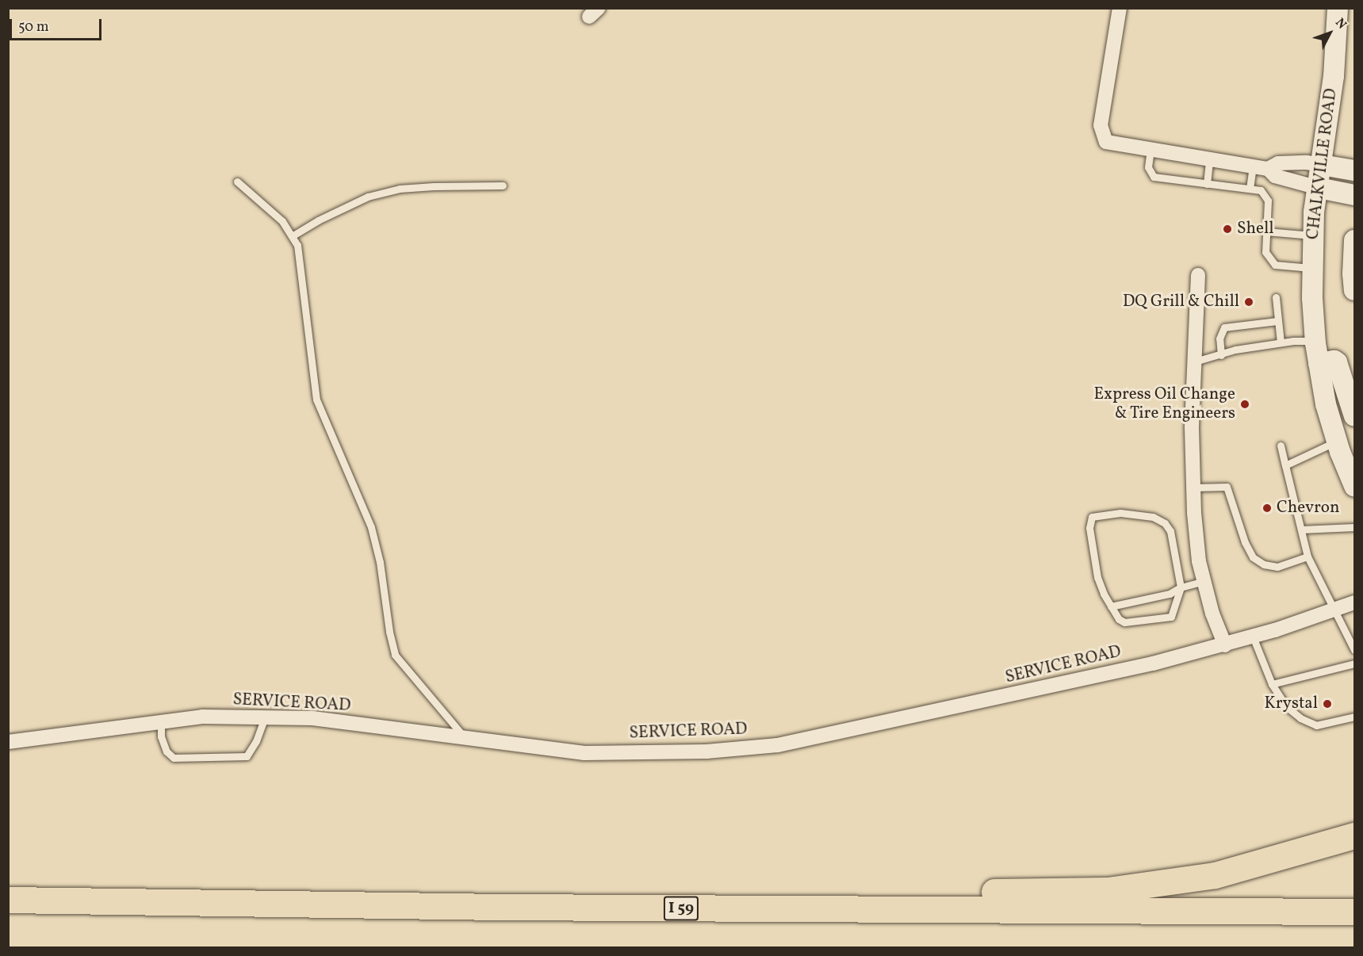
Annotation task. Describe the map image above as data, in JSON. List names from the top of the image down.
{
  "streets": {
    "highway": ["I 59"],
    "main road": ["CHALKVILLE ROAD"],
    "street": ["SERVICE ROAD"]
  },
  "places": [
    "Shell",
    "DQ Grill & Chill",
    "Express Oil Change & Tire Engineers",
    "Chevron",
    "Krystal"
  ],
  "scale_bar": "50 m",
  "north": "top right"
}
